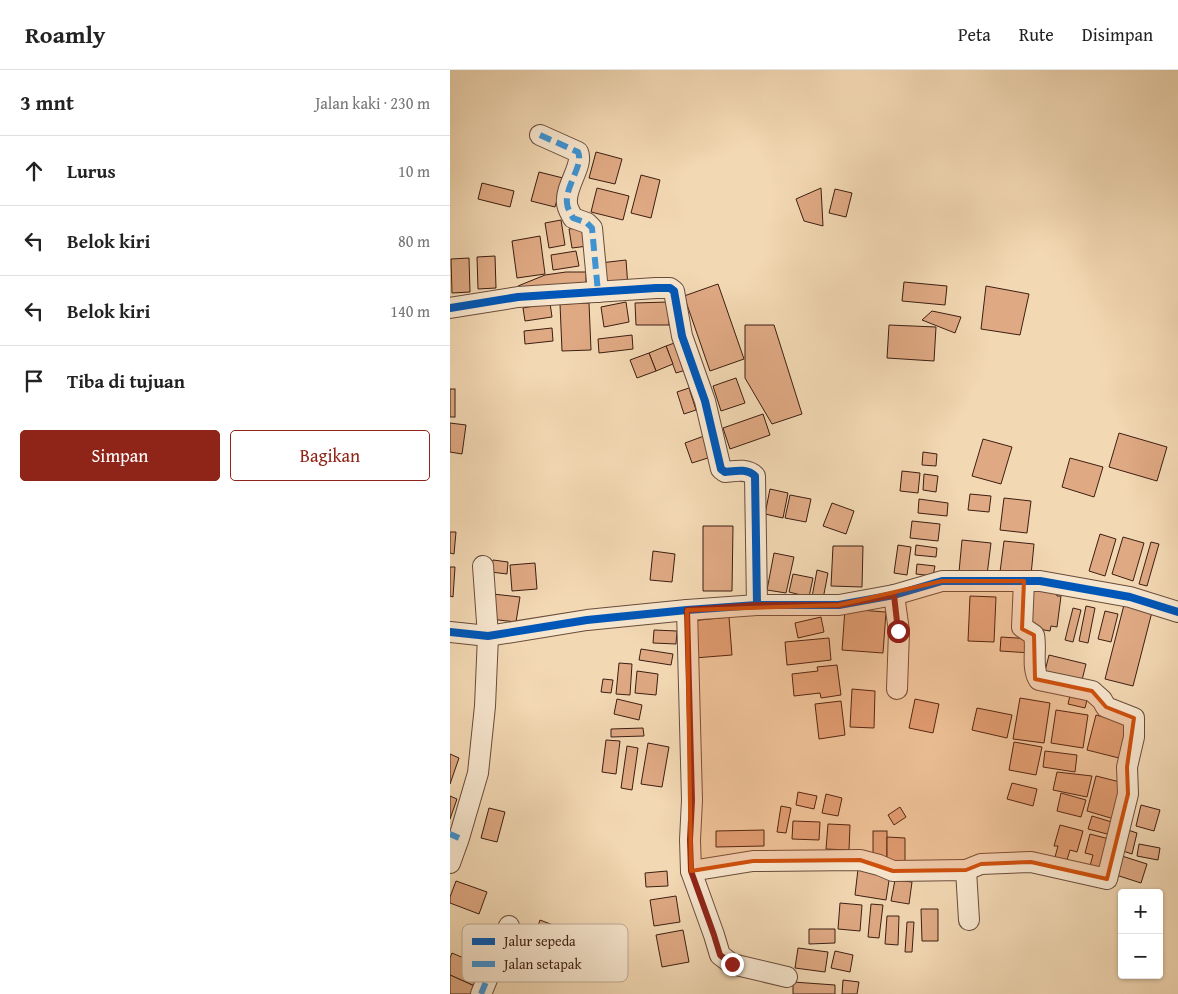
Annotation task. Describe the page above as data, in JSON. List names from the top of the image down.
{
  "legend": ["Jalur sepeda", "Jalan setapak"],
  "page": {
    "header": "Roamly",
    "nav": ["Peta", "Rute", "Disimpan"],
    "heading": ["3 mnt", "Jalan kaki · 230 m"],
    "list": [
      ["Lurus", "10 m"],
      ["Belok kiri", "80 m"],
      ["Belok kiri", "140 m"],
      "Tiba di tujuan"
    ],
    "buttons": ["Simpan", "Bagikan"],
    "map_buttons": ["+", "−"]
  }
}
